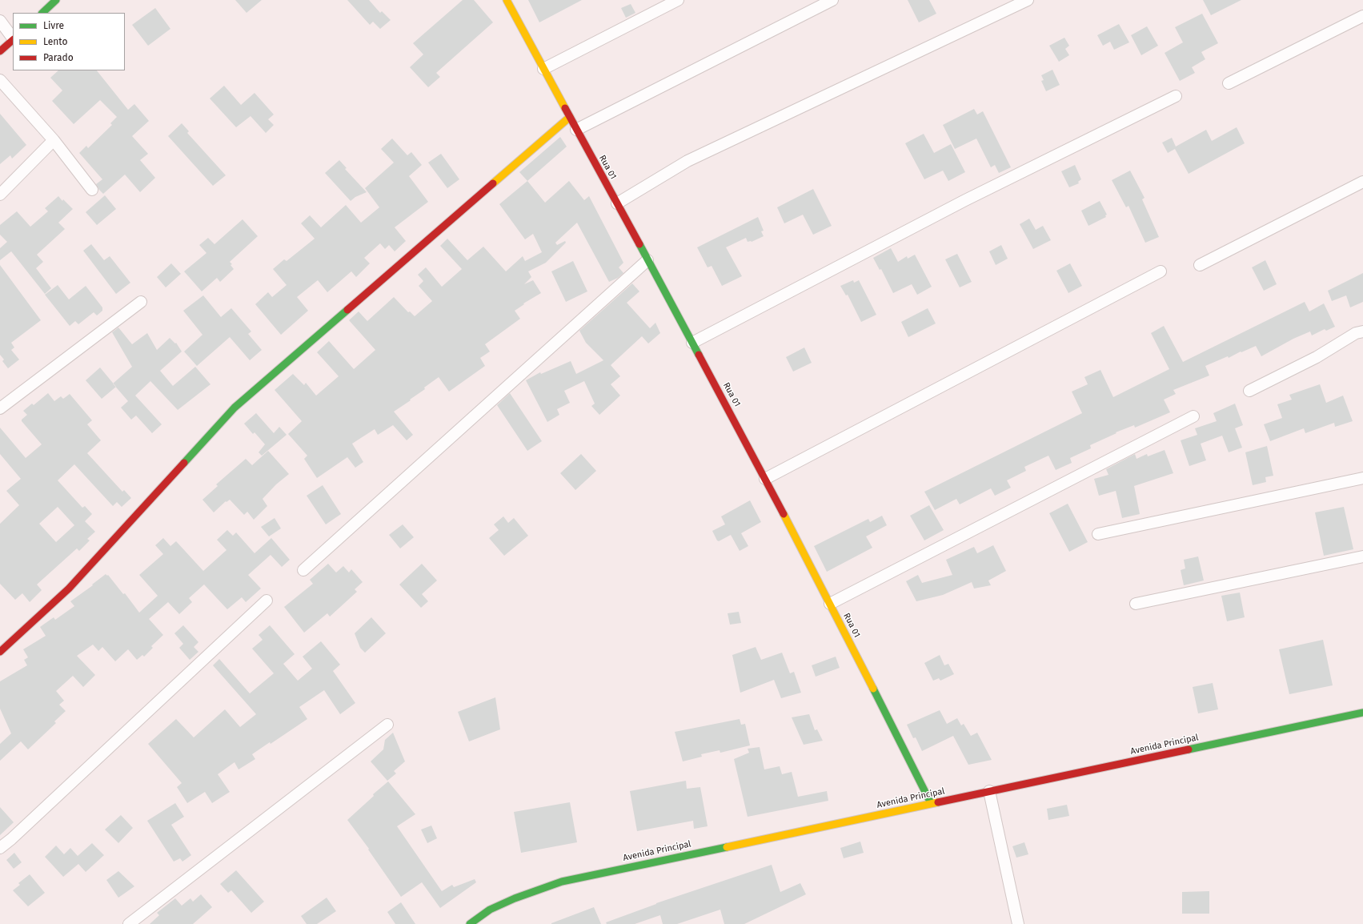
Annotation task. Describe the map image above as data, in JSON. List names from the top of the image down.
{
  "streets": {
    "street": ["Rua 01", "Avenida Principal"]
  },
  "crossings": [
    ["Rua 01", "Avenida Principal"]
  ],
  "legend": ["Livre", "Lento", "Parado"]
}
